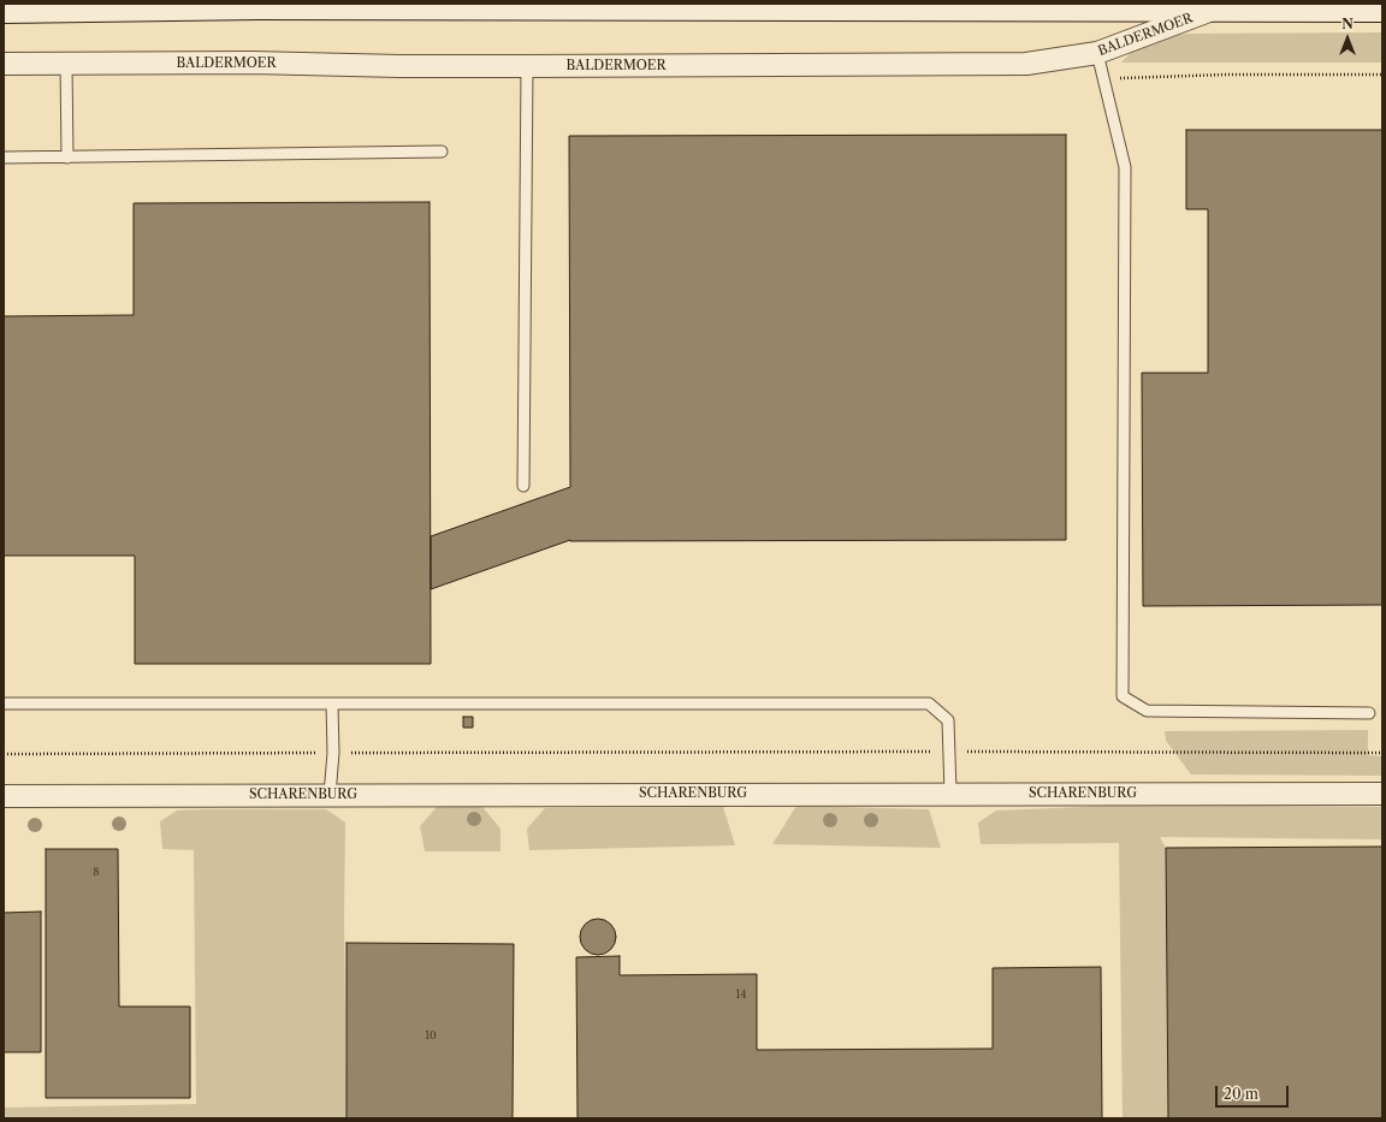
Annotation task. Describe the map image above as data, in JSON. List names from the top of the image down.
{
  "streets": {
    "street": ["BALDERMOER", "SCHARENBURG"]
  },
  "house_numbers": ["8", "14", "10"],
  "scale_bar": "20 m",
  "north": "top"
}
